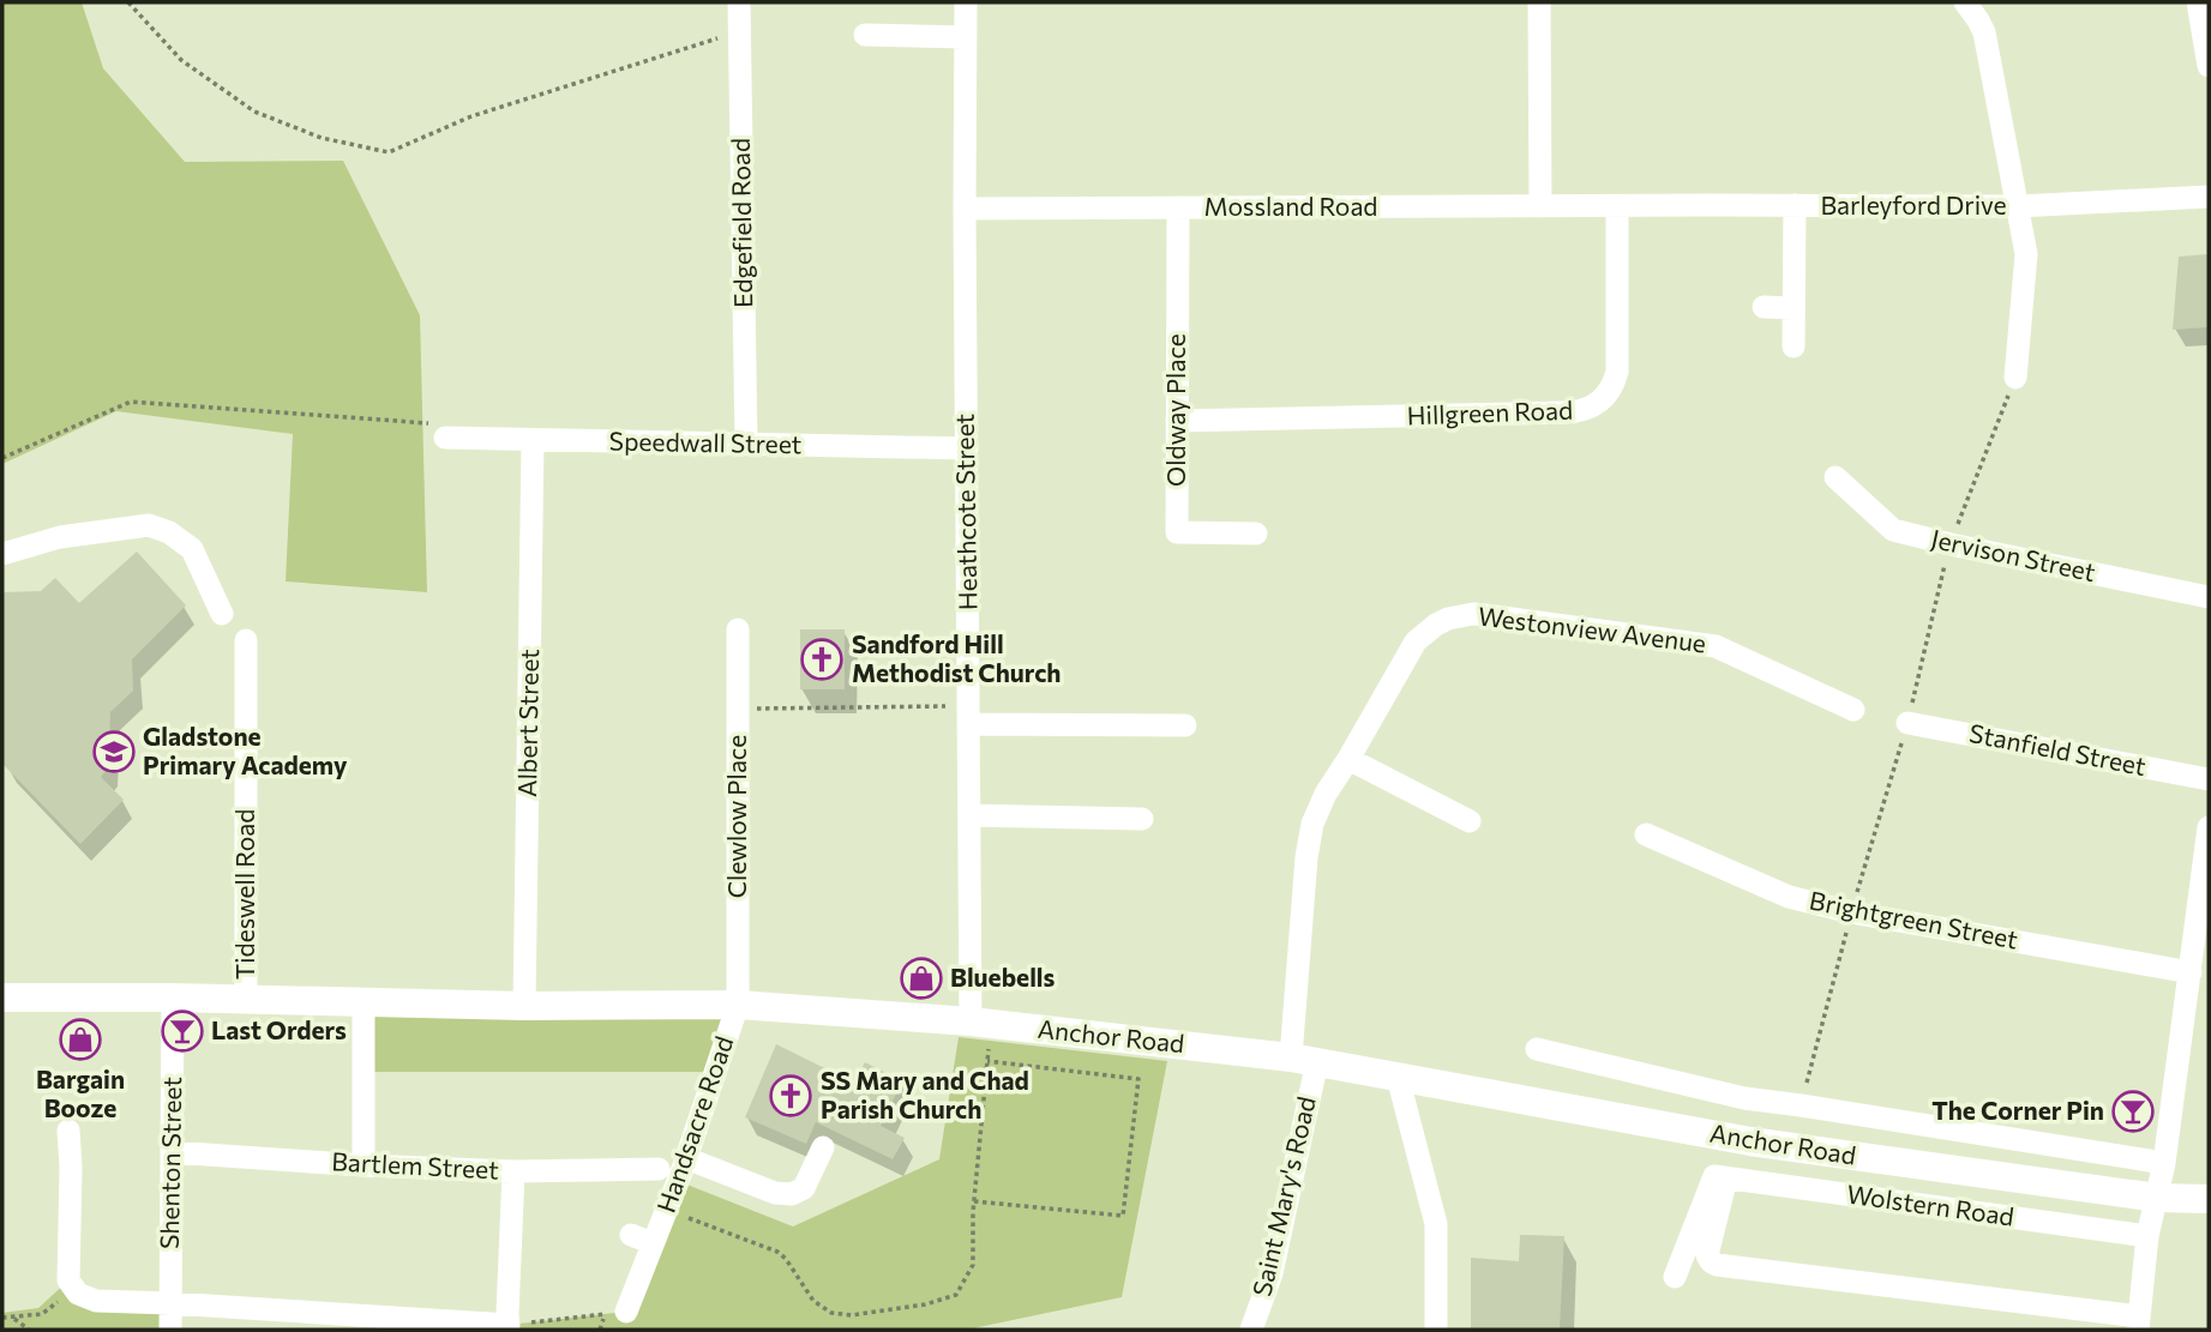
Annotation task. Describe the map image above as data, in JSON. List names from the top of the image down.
{
  "streets": {
    "main road": ["Anchor Road"],
    "street": [
      "Barleyford Drive",
      "Mossland Road",
      "Edgefield Road",
      "Oldway Place",
      "Hillgreen Road",
      "Speedwall Street",
      "Heathcote Street",
      "Jervison Street",
      "Westonview Avenue",
      "Albert Street",
      "Stanfield Street",
      "Clewlow Place",
      "Tideswell Road",
      "Brightgreen Street",
      "Handsacre Road",
      "Shenton Street",
      "Bartlem Street",
      "Saint Mary's Road",
      "Wolstern Road"
    ]
  },
  "crossings": [
    ["Barleyford Drive", "Mossland Road"],
    ["Barleyford Drive", "Hillgreen Road"],
    ["Mossland Road", "Oldway Place"],
    ["Mossland Road", "Hillgreen Road"],
    ["Mossland Road", "Heathcote Street"],
    ["Edgefield Road", "Speedwall Street"],
    ["Oldway Place", "Hillgreen Road"],
    ["Speedwall Street", "Heathcote Street"],
    ["Speedwall Street", "Albert Street"],
    ["Heathcote Street", "Anchor Road"],
    ["Westonview Avenue", "Anchor Road"],
    ["Westonview Avenue", "Saint Mary's Road"],
    ["Albert Street", "Anchor Road"],
    ["Clewlow Place", "Anchor Road"],
    ["Clewlow Place", "Handsacre Road"],
    ["Tideswell Road", "Anchor Road"],
    ["Anchor Road", "Handsacre Road"],
    ["Anchor Road", "Shenton Street"],
    ["Anchor Road", "Saint Mary's Road"],
    ["Shenton Street", "Bartlem Street"]
  ],
  "places": {
    "church": ["Sandford Hill Methodist Church", "SS Mary and Chad Parish Church"],
    "school or university": ["Gladstone Primary Academy"],
    "shop": ["Bluebells", "Bargain Booze"],
    "bar": ["Last Orders", "The Corner Pin"]
  }
}
